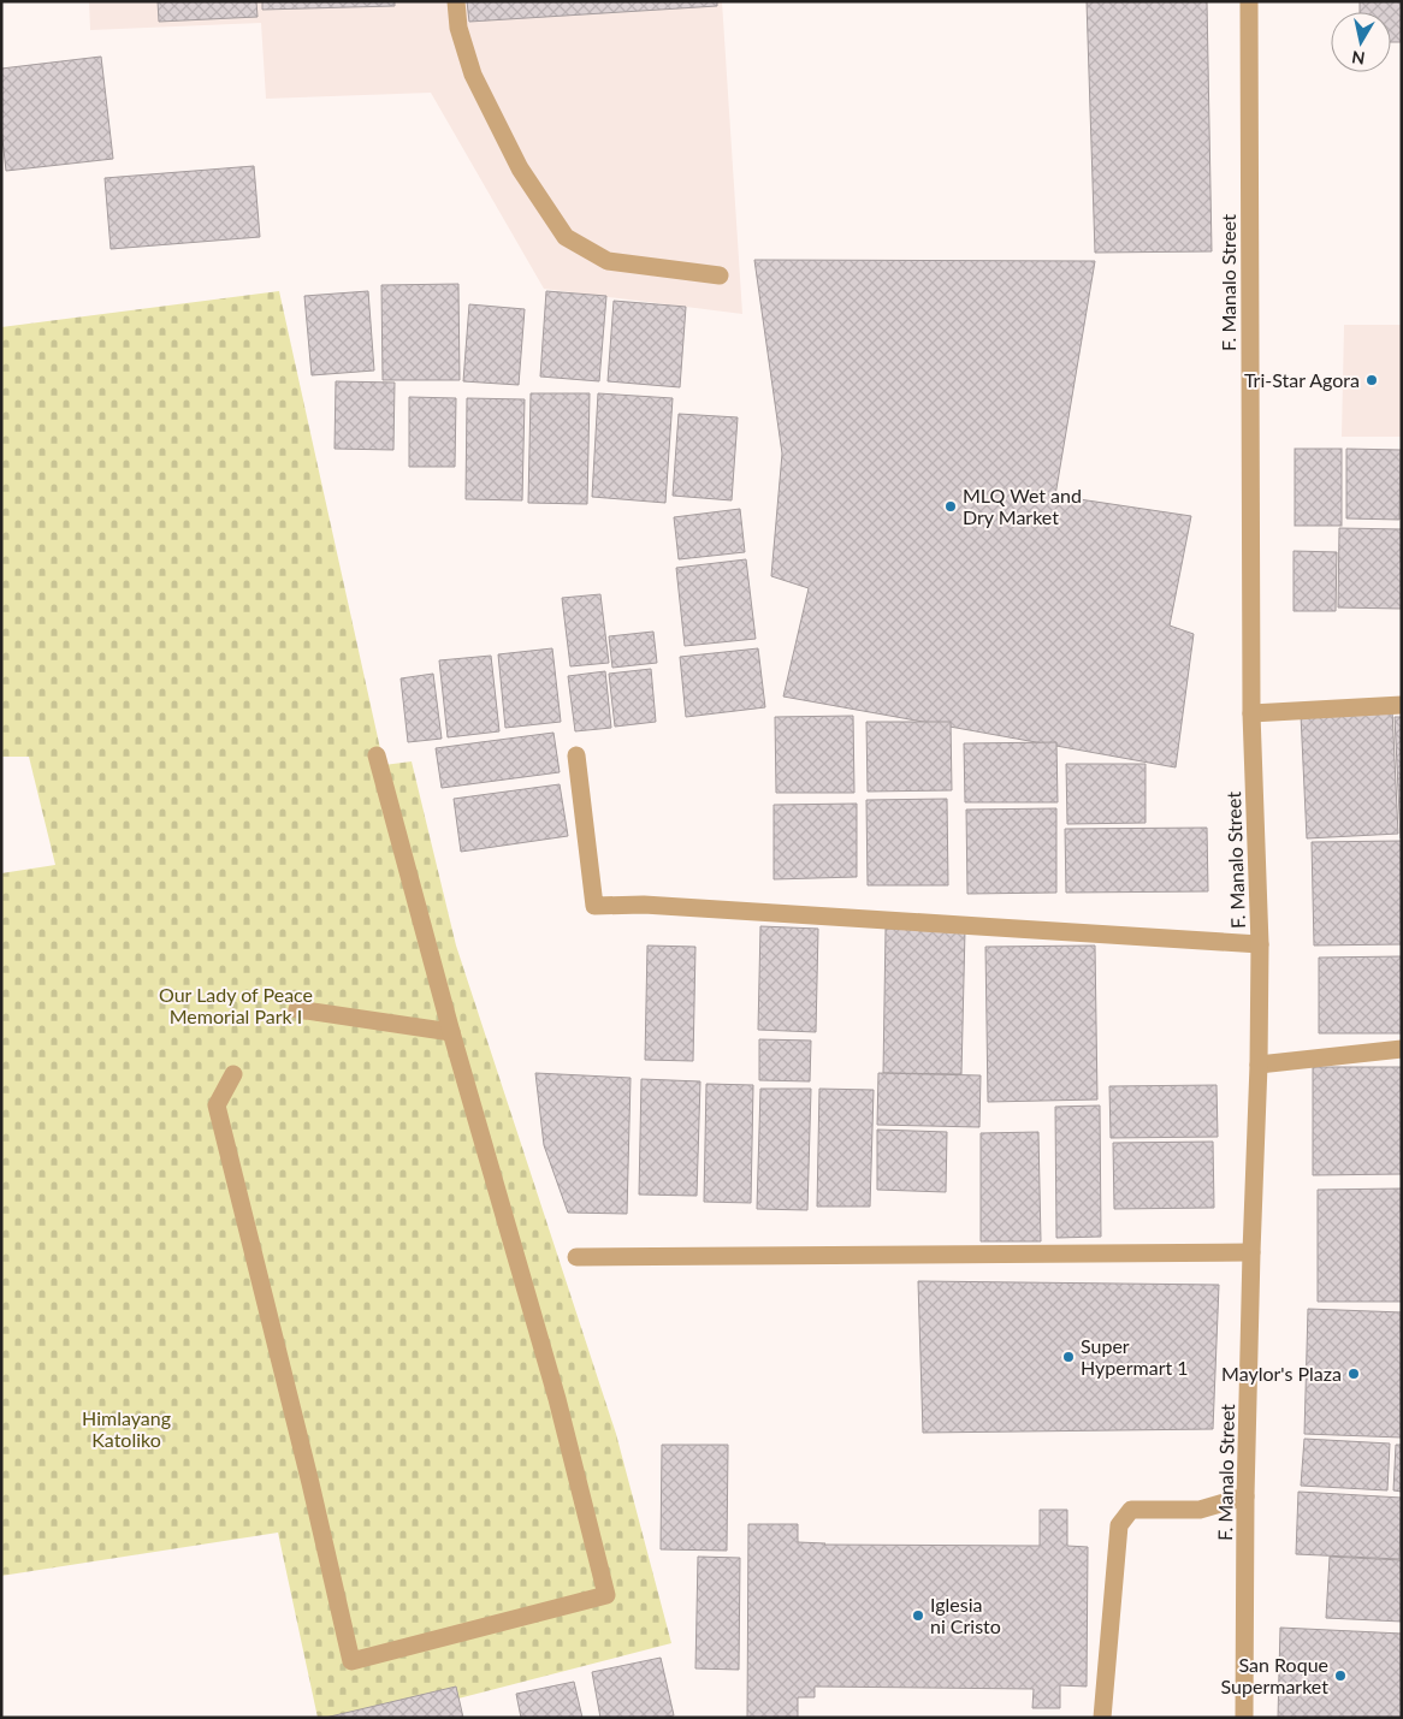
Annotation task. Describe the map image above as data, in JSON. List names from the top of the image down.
{
  "streets": {
    "street": ["F. Manalo Street"]
  },
  "parks": ["Our Lady of Peace Memorial Park I", "Himlayang Katoliko"],
  "places": [
    "Tri-Star Agora",
    "MLQ Wet and Dry Market",
    "Super Hypermart 1",
    "Maylor's Plaza",
    "Iglesia ni Cristo",
    "San Roque Supermarket"
  ],
  "north": "bottom"
}
